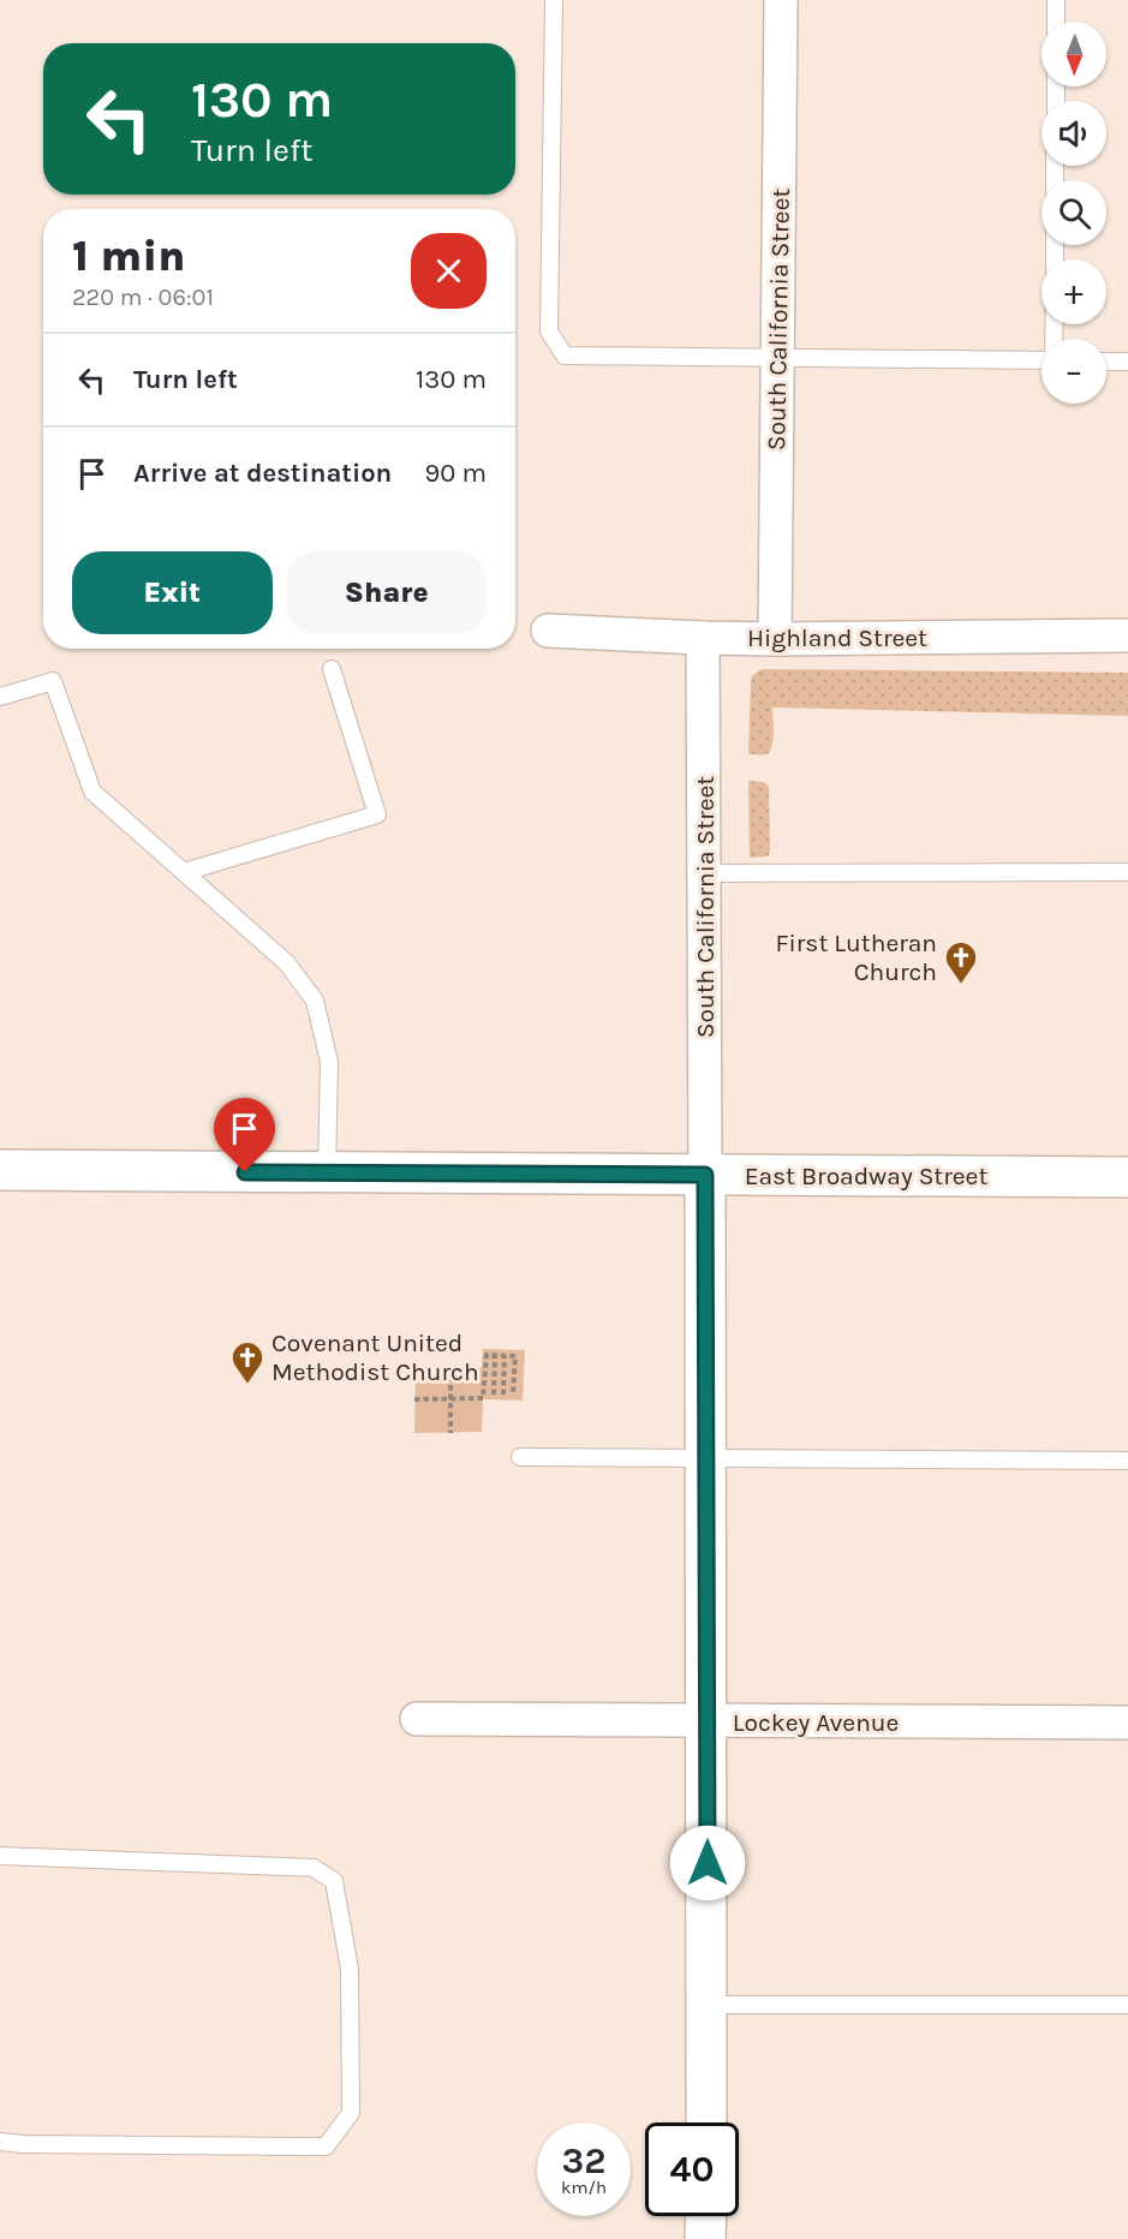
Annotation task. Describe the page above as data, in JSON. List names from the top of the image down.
{
  "streets": {
    "street": [
      "South California Street",
      "Highland Street",
      "East Broadway Street",
      "Lockey Avenue"
    ]
  },
  "crossings": [
    ["South California Street", "Highland Street"],
    ["South California Street", "East Broadway Street"]
  ],
  "places": {
    "church": ["First Lutheran Church", "Covenant United Methodist Church"]
  },
  "north": "bottom",
  "page": {
    "map_buttons": ["+", "−"],
    "turn": ["130 m", "Turn left"],
    "heading": ["1 min", "220 m · 06:01"],
    "list": [
      {
        "name": "Turn left",
        "value": "130 m"
      },
      {
        "name": "Arrive at destination",
        "value": "90 m"
      }
    ],
    "buttons": ["Exit", "Share"],
    "speed": "32 km/h",
    "limit": "40"
  }
}
